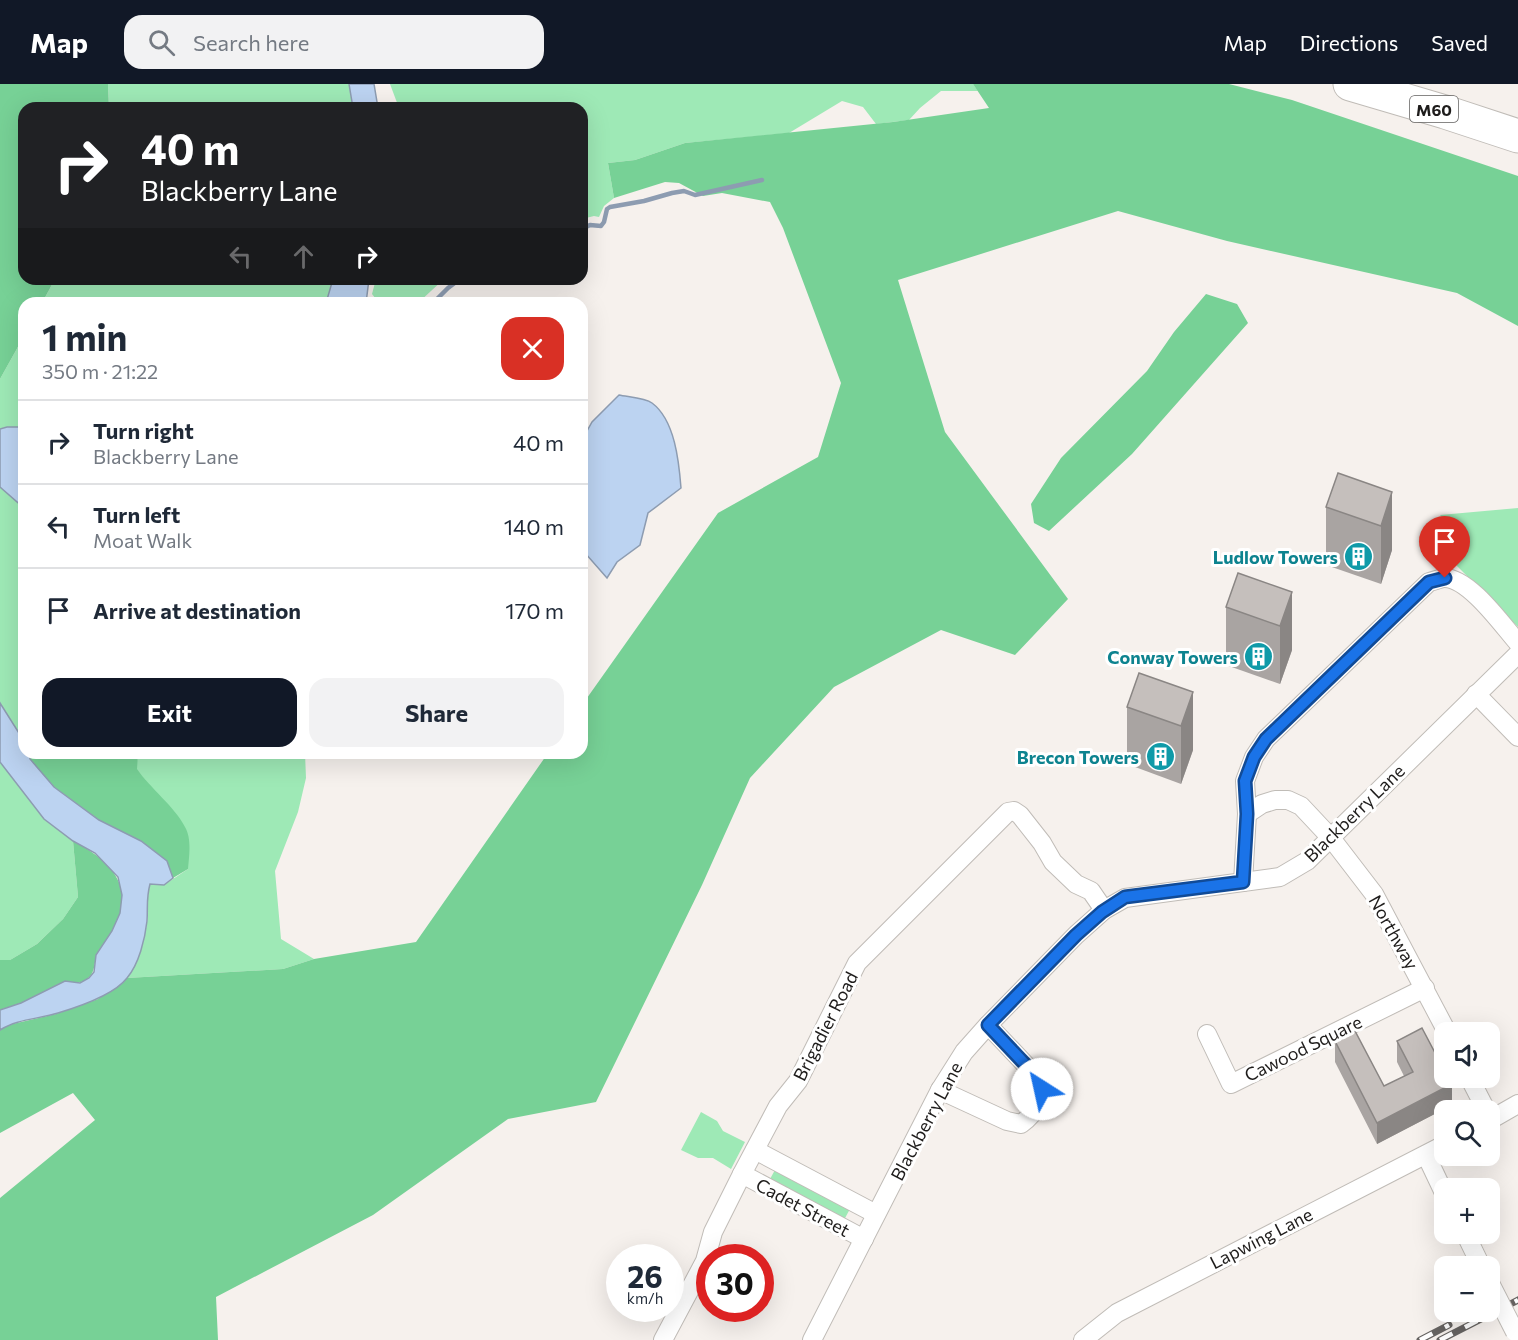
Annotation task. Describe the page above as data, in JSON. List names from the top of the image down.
{
  "streets": {
    "highway": ["M60"],
    "street": [
      "Blackberry Lane",
      "Northway",
      "Brigadier Road",
      "Cawood Square",
      "Cadet Street",
      "Lapwing Lane"
    ]
  },
  "crossings": [
    ["Blackberry Lane", "Northway"],
    ["Blackberry Lane", "Brigadier Road"],
    ["Blackberry Lane", "Cadet Street"],
    ["Northway", "Cawood Square"],
    ["Brigadier Road", "Cadet Street"]
  ],
  "places": {
    "building": ["Ludlow Towers", "Conway Towers", "Brecon Towers"]
  },
  "page": {
    "header": "Map",
    "search": "Search here",
    "nav": ["Map", "Directions", "Saved"],
    "turn": ["40 m", "Blackberry Lane"],
    "heading": ["1 min", "350 m · 21:22"],
    "list": [
      {
        "name": "Turn right",
        "note": "Blackberry Lane",
        "value": "40 m"
      },
      {
        "name": "Turn left",
        "note": "Moat Walk",
        "value": "140 m"
      },
      {
        "name": "Arrive at destination",
        "value": "170 m"
      }
    ],
    "buttons": ["Exit", "Share"],
    "map_buttons": ["+", "−"],
    "speed": "26 km/h",
    "limit": "30"
  }
}
